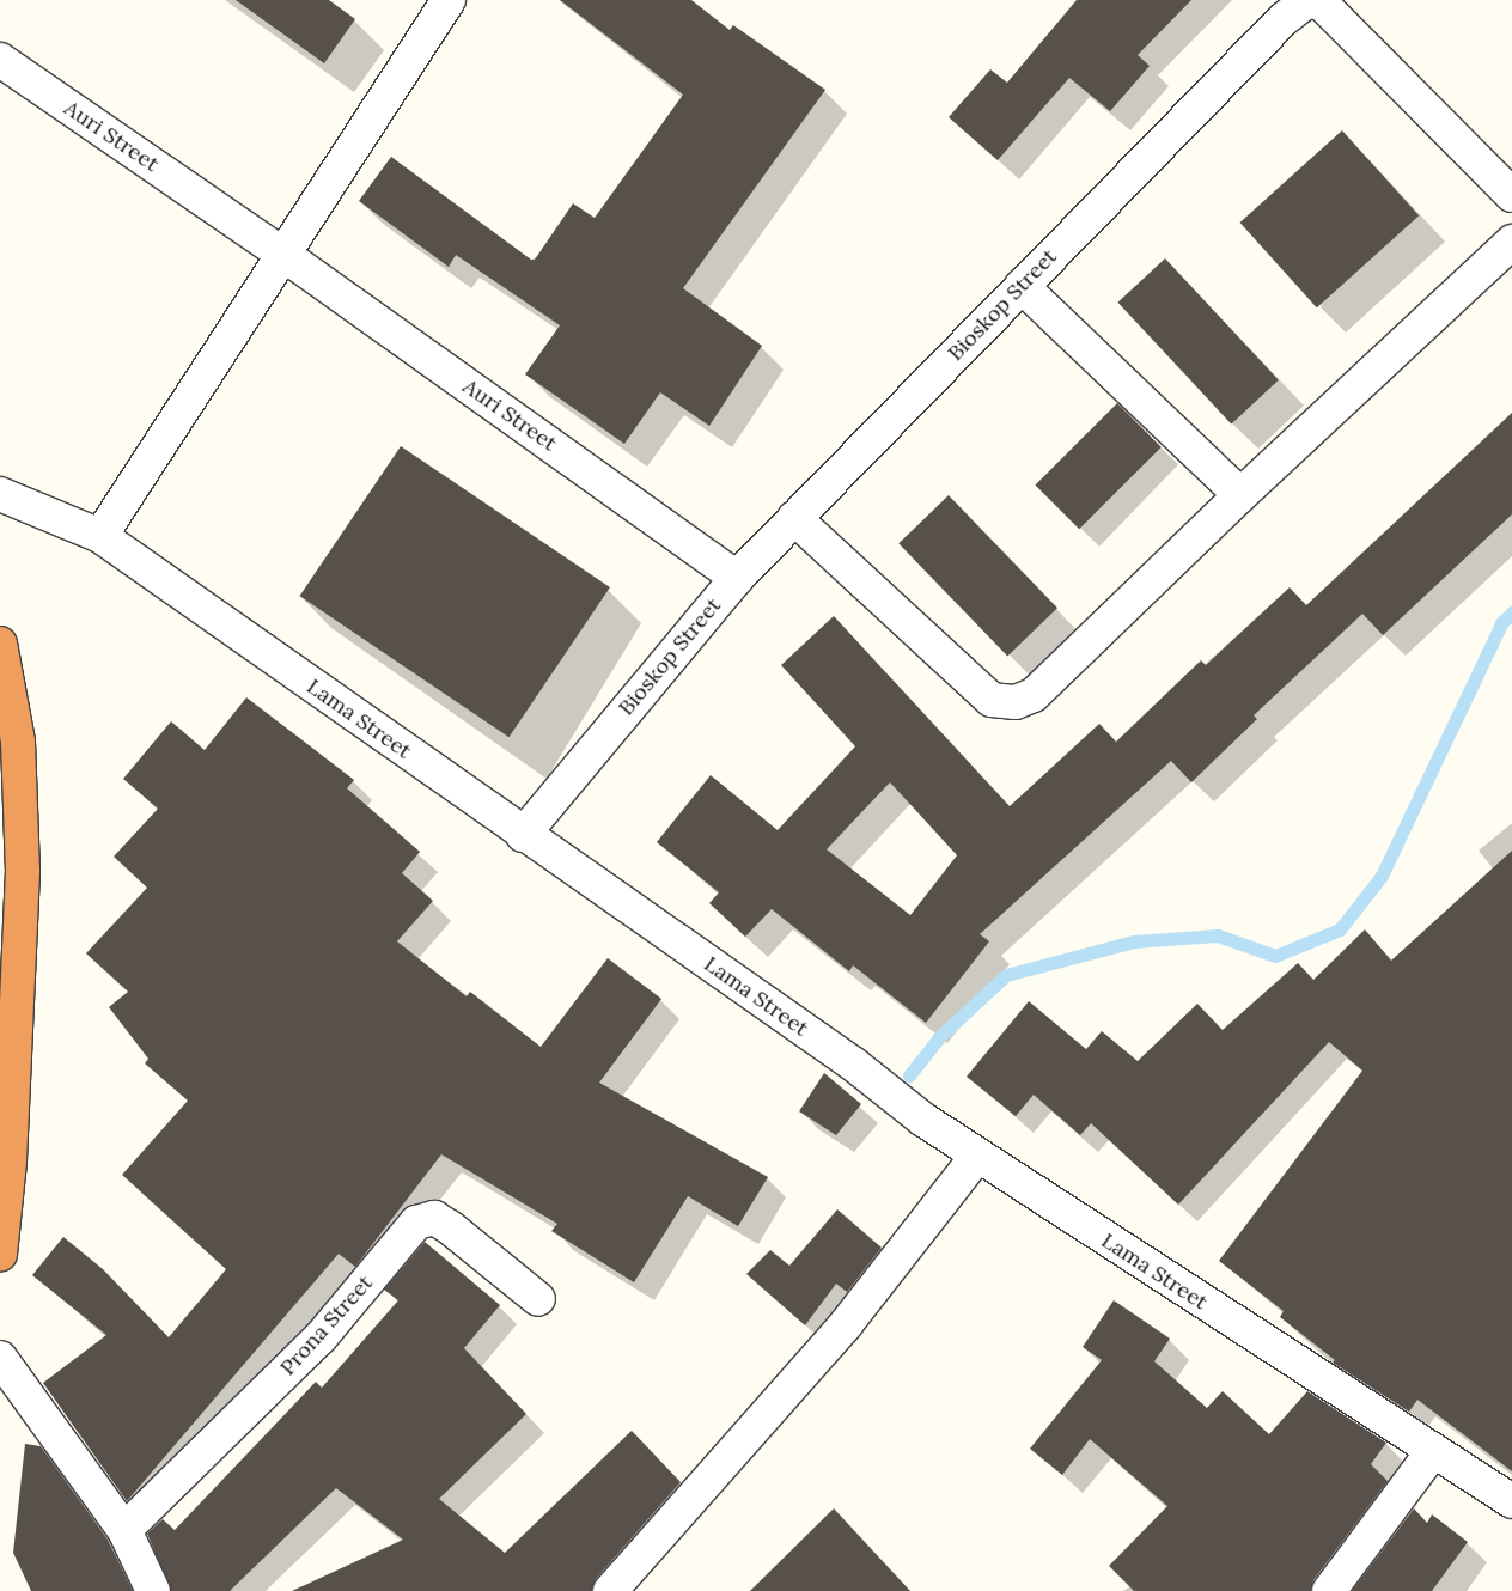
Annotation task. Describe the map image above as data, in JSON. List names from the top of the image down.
{
  "streets": {
    "street": [
      "Auri Street",
      "Bioskop Street",
      "Lama Street",
      "Prona Street"
    ]
  },
  "crossings": [
    ["Auri Street", "Bioskop Street"],
    ["Bioskop Street", "Lama Street"]
  ]
}
